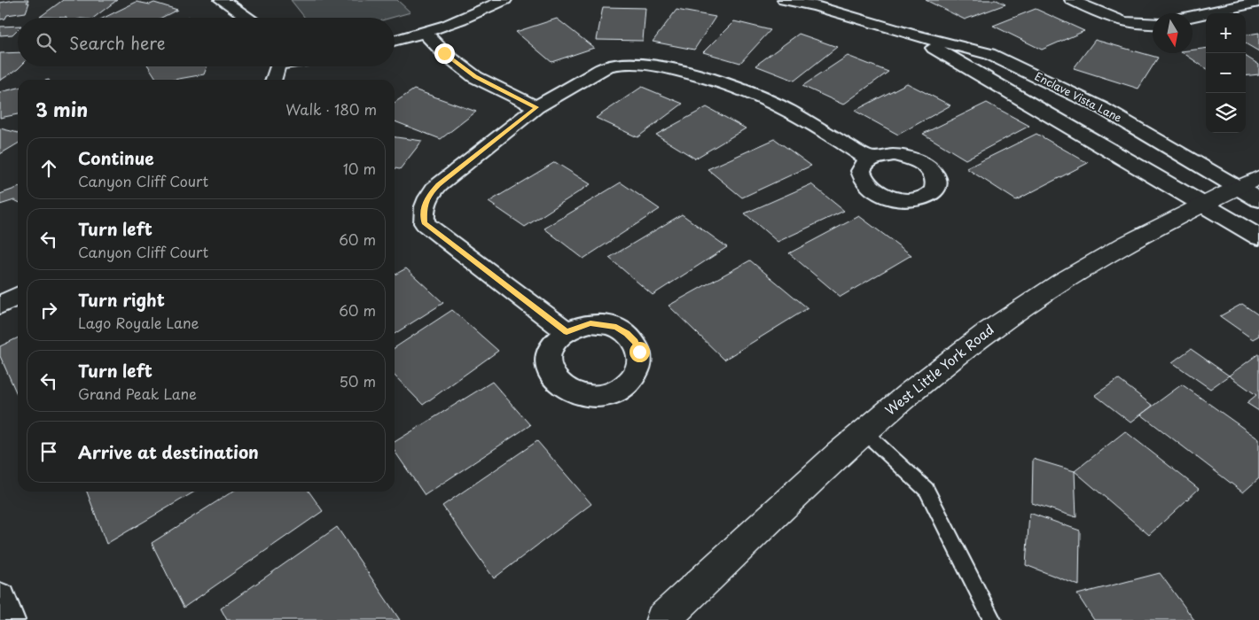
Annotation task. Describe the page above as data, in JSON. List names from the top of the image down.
{
  "streets": {
    "main road": ["West Little York Road"],
    "street": ["Enclave Vista Lane"]
  },
  "crossings": [
    ["Enclave Vista Lane", "West Little York Road"]
  ],
  "north": "bottom",
  "page": {
    "map_buttons": ["+", "−"],
    "search": "Search here",
    "heading": ["3 min", "Walk · 180 m"],
    "list": [
      ["Continue", "Canyon Cliff Court", "10 m"],
      ["Turn left", "Canyon Cliff Court", "60 m"],
      ["Turn right", "Lago Royale Lane", "60 m"],
      ["Turn left", "Grand Peak Lane", "50 m"],
      "Arrive at destination"
    ]
  }
}
